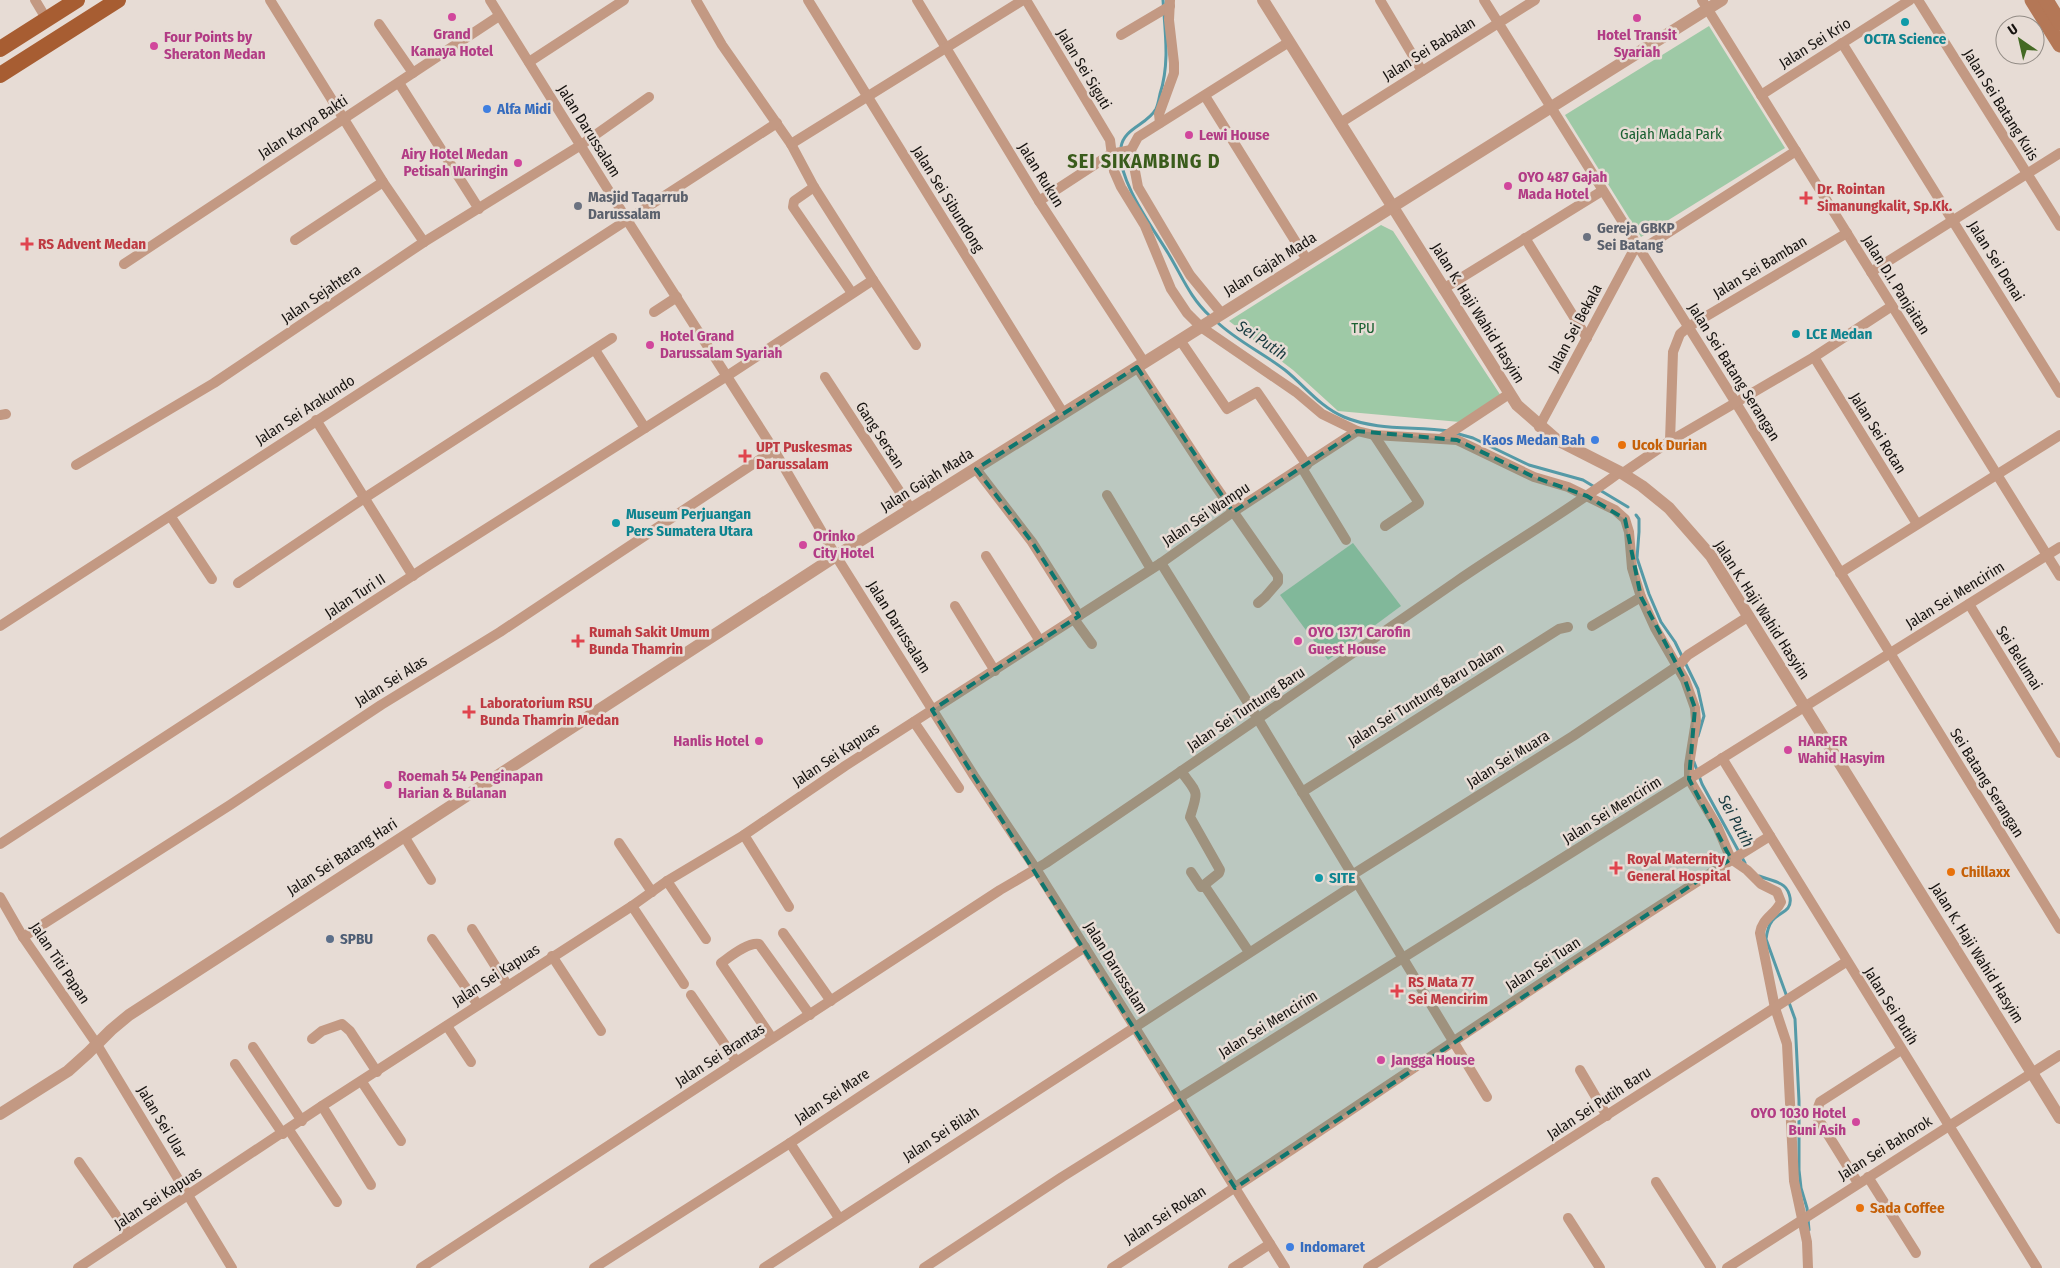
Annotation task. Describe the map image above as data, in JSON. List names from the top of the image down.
{
  "streets": {
    "street": [
      "Jalan Sei Krio",
      "Jalan Sei Babalan",
      "Jalan Sei Siguti",
      "Jalan Sei Batang Kuis",
      "Jalan Karya Bakti",
      "Jalan Darussalam",
      "Jalan Rukun",
      "Jalan Sei Sibundong",
      "Jalan Sei Denai",
      "Jalan Gajah Mada",
      "Jalan Sei Bamban",
      "Jalan D.I. Panjaitan",
      "Jalan Sejahtera",
      "Jalan K. Haji Wahid Hasyim",
      "Jalan Sei Bekala",
      "Jalan Sei Batang Serangan",
      "Jalan Sei Arakundo",
      "Jalan Sei Rotan",
      "Gang Sersan",
      "Jalan Sei Wampu",
      "Jalan Sei Mencirim",
      "Jalan Turi II",
      "Sei Belumai",
      "Jalan Sei Alas",
      "Jalan Sei Tuntung Baru Dalam",
      "Jalan Sei Tuntung Baru",
      "Jalan Sei Kapuas",
      "Jalan Sei Muara",
      "Sei Batang Serangan",
      "Jalan Sei Batang Hari",
      "Jalan Titi Papan",
      "Jalan Sei Tuan",
      "Jalan Sei Putih",
      "Jalan Sei Brantas",
      "Jalan Sei Mare",
      "Jalan Sei Putih Baru",
      "Jalan Sei Ular",
      "Jalan Sei Bilah",
      "Jalan Sei Bahorok",
      "Jalan Sei Rokan"
    ]
  },
  "crossings": [
    ["Jalan Sei Krio", "Jalan Sei Denai"],
    ["Jalan Sei Krio", "Jalan D.I. Panjaitan"],
    ["Jalan Sei Babalan", "Jalan K. Haji Wahid Hasyim"],
    ["Jalan Sei Babalan", "Jalan Sei Batang Serangan"],
    ["Jalan Karya Bakti", "Jalan Darussalam"],
    ["Jalan Darussalam", "Jalan Gajah Mada"],
    ["Jalan Darussalam", "Jalan Sejahtera"],
    ["Jalan Darussalam", "Jalan Sei Arakundo"],
    ["Jalan Darussalam", "Jalan Sei Wampu"],
    ["Jalan Darussalam", "Jalan Sei Mencirim"],
    ["Jalan Darussalam", "Jalan Turi II"],
    ["Jalan Darussalam", "Jalan Sei Alas"],
    ["Jalan Darussalam", "Jalan Sei Tuntung Baru"],
    ["Jalan Darussalam", "Jalan Sei Kapuas"],
    ["Jalan Darussalam", "Jalan Sei Batang Hari"],
    ["Jalan Darussalam", "Jalan Sei Tuan"],
    ["Jalan Darussalam", "Jalan Sei Brantas"],
    ["Jalan Darussalam", "Jalan Sei Mare"],
    ["Jalan Darussalam", "Jalan Sei Bilah"],
    ["Jalan Darussalam", "Jalan Sei Rokan"],
    ["Jalan Rukun", "Jalan Gajah Mada"],
    ["Jalan Rukun", "Jalan Sei Wampu"],
    ["Jalan Sei Sibundong", "Jalan Gajah Mada"],
    ["Jalan Gajah Mada", "Jalan D.I. Panjaitan"],
    ["Jalan Gajah Mada", "Jalan K. Haji Wahid Hasyim"],
    ["Jalan Gajah Mada", "Jalan Sei Batang Serangan"],
    ["Jalan Gajah Mada", "Gang Sersan"],
    ["Jalan Gajah Mada", "Jalan Sei Batang Hari"],
    ["Jalan Sei Bamban", "Jalan D.I. Panjaitan"],
    ["Jalan Sei Bamban", "Jalan Sei Batang Serangan"],
    ["Jalan D.I. Panjaitan", "Jalan Sei Bekala"],
    ["Jalan D.I. Panjaitan", "Jalan Sei Mencirim"],
    ["Jalan D.I. Panjaitan", "Jalan Sei Tuntung Baru"],
    ["Jalan K. Haji Wahid Hasyim", "Jalan Sei Bekala"],
    ["Jalan K. Haji Wahid Hasyim", "Jalan Sei Mencirim"],
    ["Jalan K. Haji Wahid Hasyim", "Jalan Sei Tuntung Baru"],
    ["Jalan K. Haji Wahid Hasyim", "Jalan Sei Muara"],
    ["Jalan K. Haji Wahid Hasyim", "Jalan Sei Bahorok"],
    ["Jalan Sei Bekala", "Jalan Sei Batang Serangan"],
    ["Jalan Sei Batang Serangan", "Jalan Sei Mencirim"],
    ["Jalan Sei Batang Serangan", "Jalan Sei Tuntung Baru"],
    ["Jalan Sei Batang Serangan", "Sei Batang Serangan"],
    ["Jalan Sei Rotan", "Jalan Sei Tuntung Baru"],
    ["Jalan Sei Wampu", "Jalan Sei Kapuas"],
    ["Jalan Sei Mencirim", "Sei Belumai"],
    ["Jalan Sei Mencirim", "Sei Batang Serangan"],
    ["Jalan Sei Mencirim", "Jalan Sei Putih"],
    ["Jalan Sei Alas", "Jalan Titi Papan"],
    ["Jalan Sei Tuntung Baru", "Jalan Sei Brantas"],
    ["Jalan Sei Kapuas", "Jalan Sei Ular"],
    ["Jalan Sei Muara", "Jalan Sei Bilah"],
    ["Jalan Sei Batang Hari", "Jalan Titi Papan"],
    ["Jalan Sei Batang Hari", "Jalan Sei Ular"],
    ["Jalan Titi Papan", "Jalan Sei Ular"],
    ["Jalan Sei Tuan", "Jalan Sei Putih"],
    ["Jalan Sei Tuan", "Jalan Sei Rokan"],
    ["Jalan Sei Putih", "Jalan Sei Putih Baru"],
    ["Jalan Sei Putih", "Jalan Sei Bahorok"]
  ],
  "districts": ["SEI SIKAMBING D"],
  "water": ["Sei Putih"],
  "parks": ["Gajah Mada Park", "TPU"],
  "places": {
    "other": [
      "Grand Kanaya Hotel",
      "Hotel Transit Syariah",
      "OCTA Science",
      "Four Points by Sheraton Medan",
      "Alfa Midi",
      "Lewi House",
      "Airy Hotel Medan Petisah Waringin",
      "OYO 487 Gajah Mada Hotel",
      "Masjid Taqarrub Darussalam",
      "Gereja GBKP Sei Batang",
      "LCE Medan",
      "Hotel Grand Darussalam Syariah",
      "Kaos Medan Bah",
      "Ucok Durian",
      "Museum Perjuangan Pers Sumatera Utara",
      "Orinko City Hotel",
      "OYO 1371 Carofin Guest House",
      "Hanlis Hotel",
      "HARPER Wahid Hasyim",
      "Roemah 54 Penginapan Harian & Bulanan",
      "Chillaxx",
      "SITE",
      "SPBU",
      "Jangga House",
      "OYO 1030 Hotel Buni Asih",
      "Sada Coffee",
      "Indomaret"
    ],
    "health": [
      "Dr. Rointan Simanungkalit, Sp.Kk.",
      "RS Advent Medan",
      "UPT Puskesmas Darussalam",
      "Rumah Sakit Umum Bunda Thamrin",
      "Laboratorium RSU Bunda Thamrin Medan",
      "Royal Maternity General Hospital",
      "RS Mata 77 Sei Mencirim"
    ]
  },
  "north": "top left"
}
